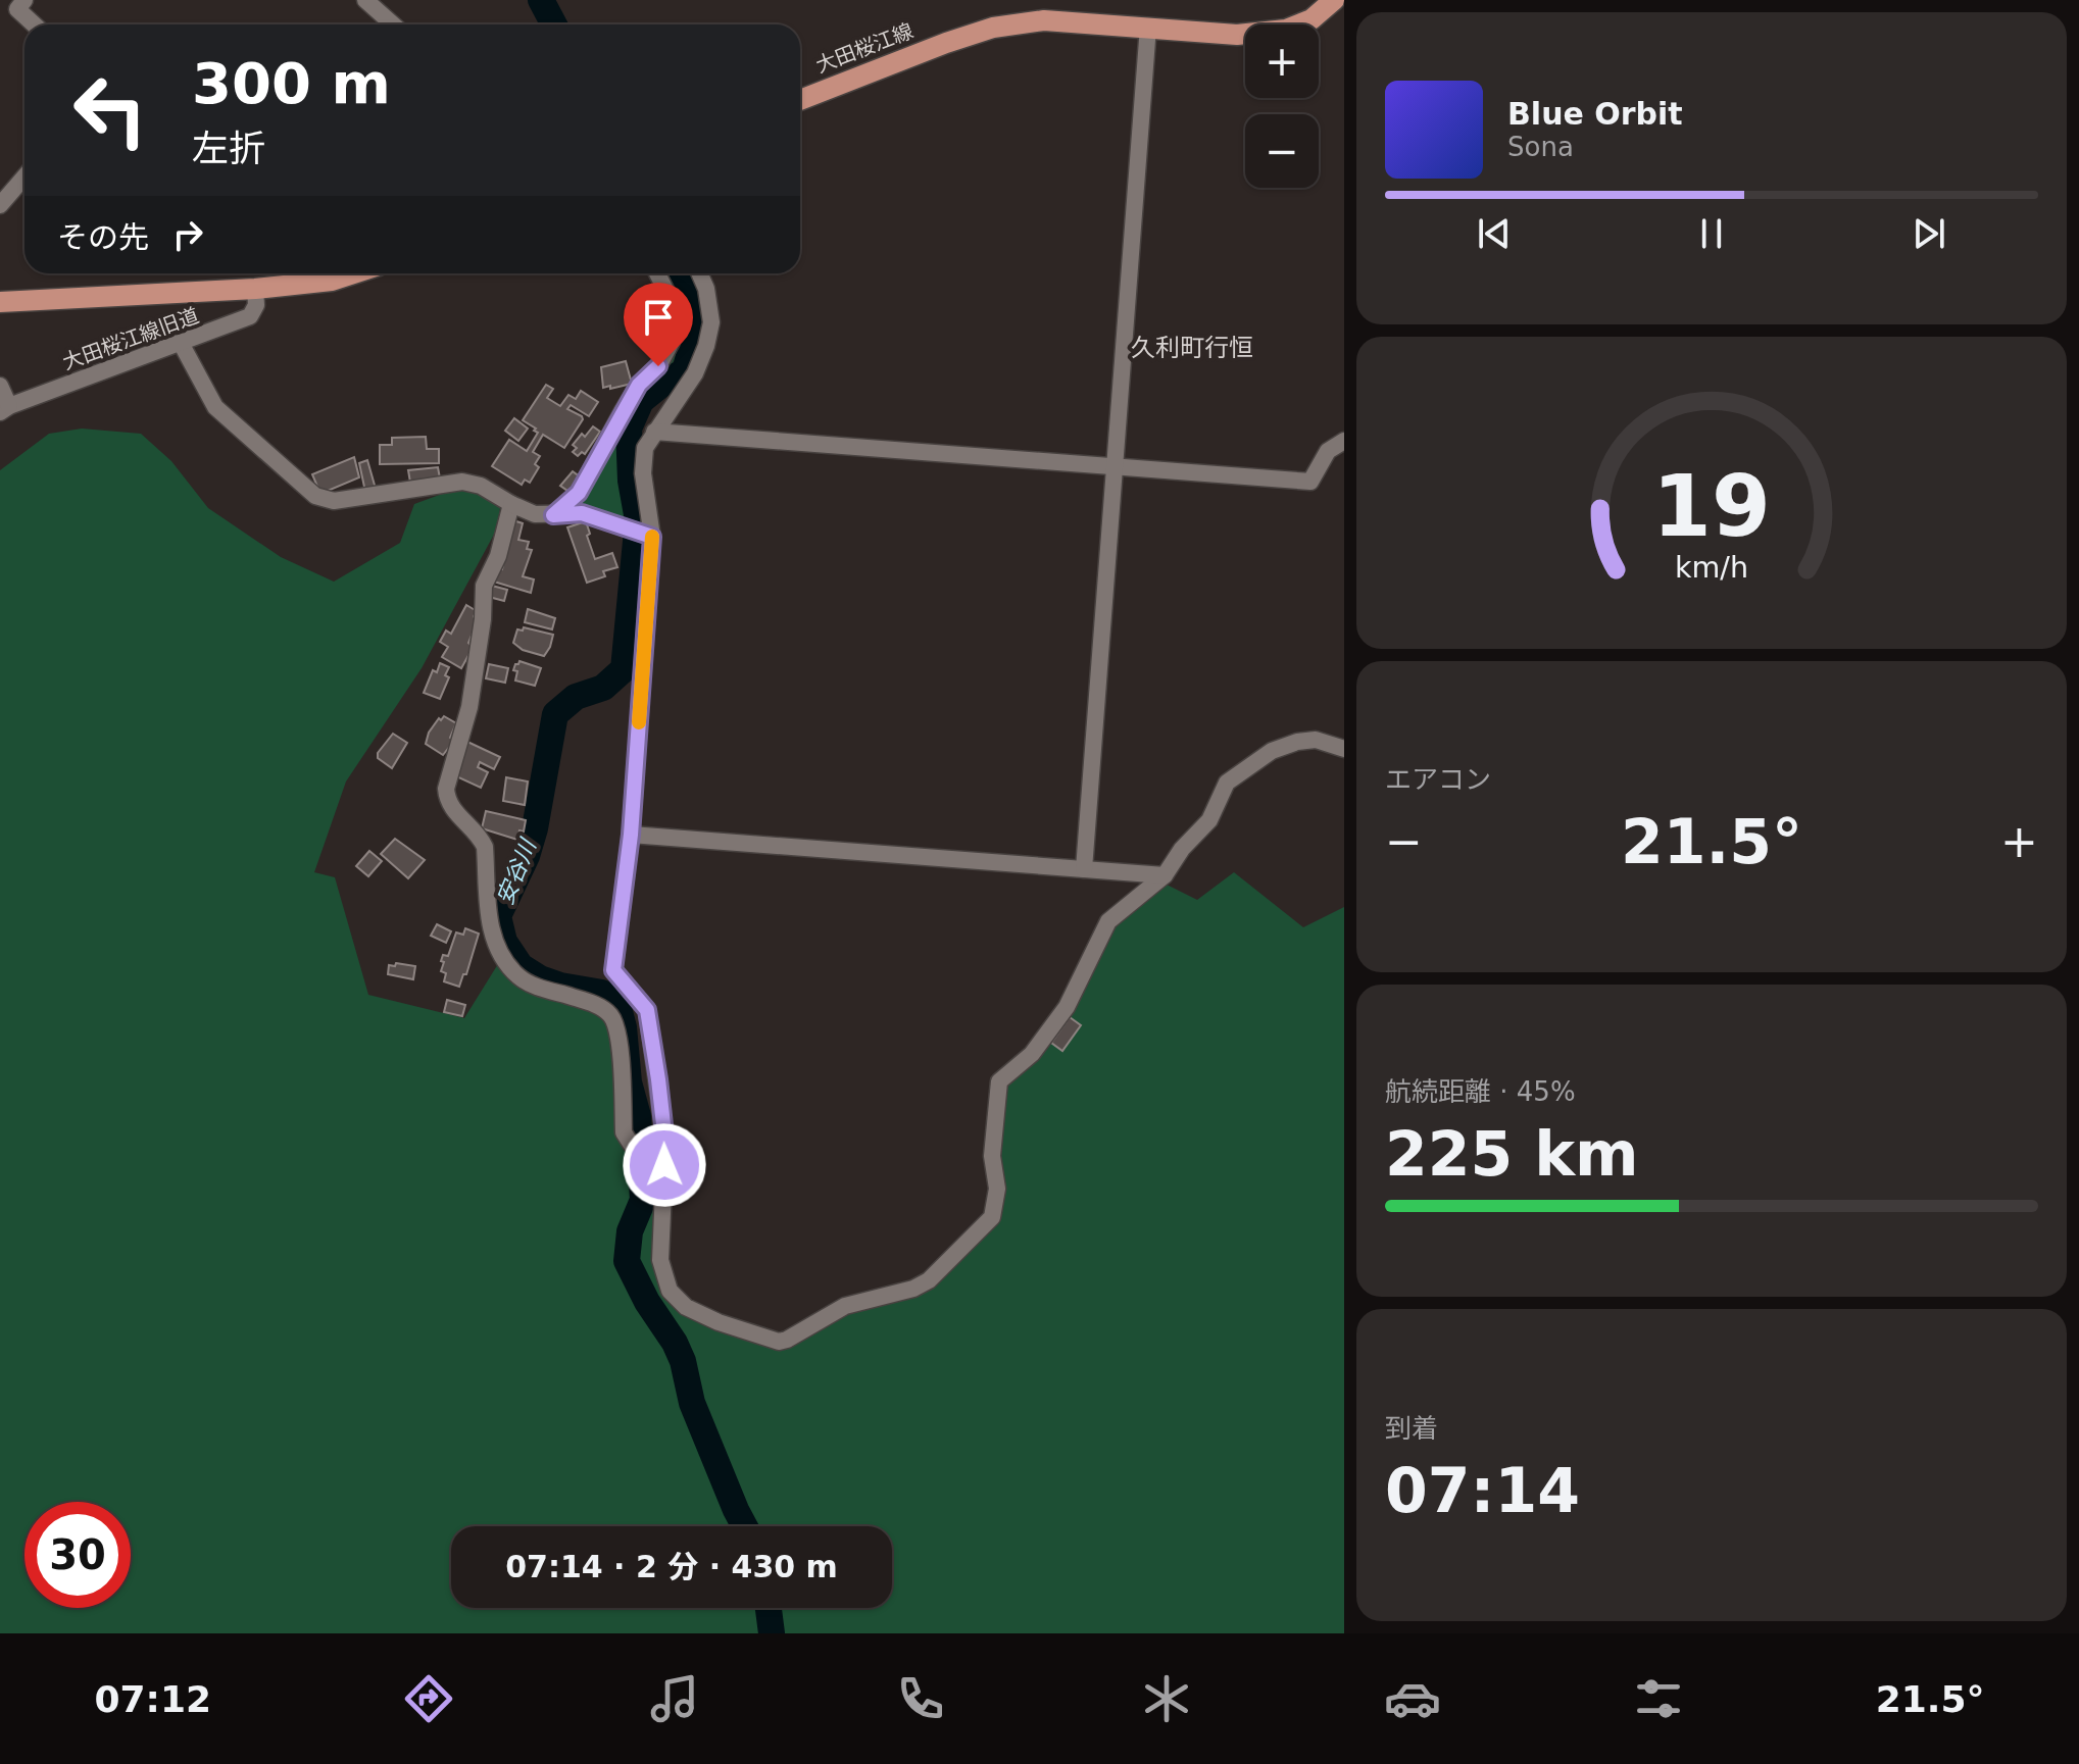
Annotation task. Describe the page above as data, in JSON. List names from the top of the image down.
{
  "streets": {
    "main road": ["大田桜江線"],
    "street": ["大田桜江線旧道"]
  },
  "districts": ["久利町行恒"],
  "water": ["安谷川"],
  "page": {
    "map_buttons": ["+", "−"],
    "turn": ["300 m", "左折"],
    "song": ["Blue Orbit", "Sona"],
    "then": "その先",
    "tile": [
      "エアコン",
      ["航続距離 · 45%", "225 km"],
      ["到着", "07:14"]
    ],
    "heat": ["−", "21.5°", "+"],
    "limit": "30",
    "trip": "07:14 · 2 分 · 430 m",
    "tabs": ["07:12", "21.5°"],
    "gauge": ["19", "km/h"]
  }
}
